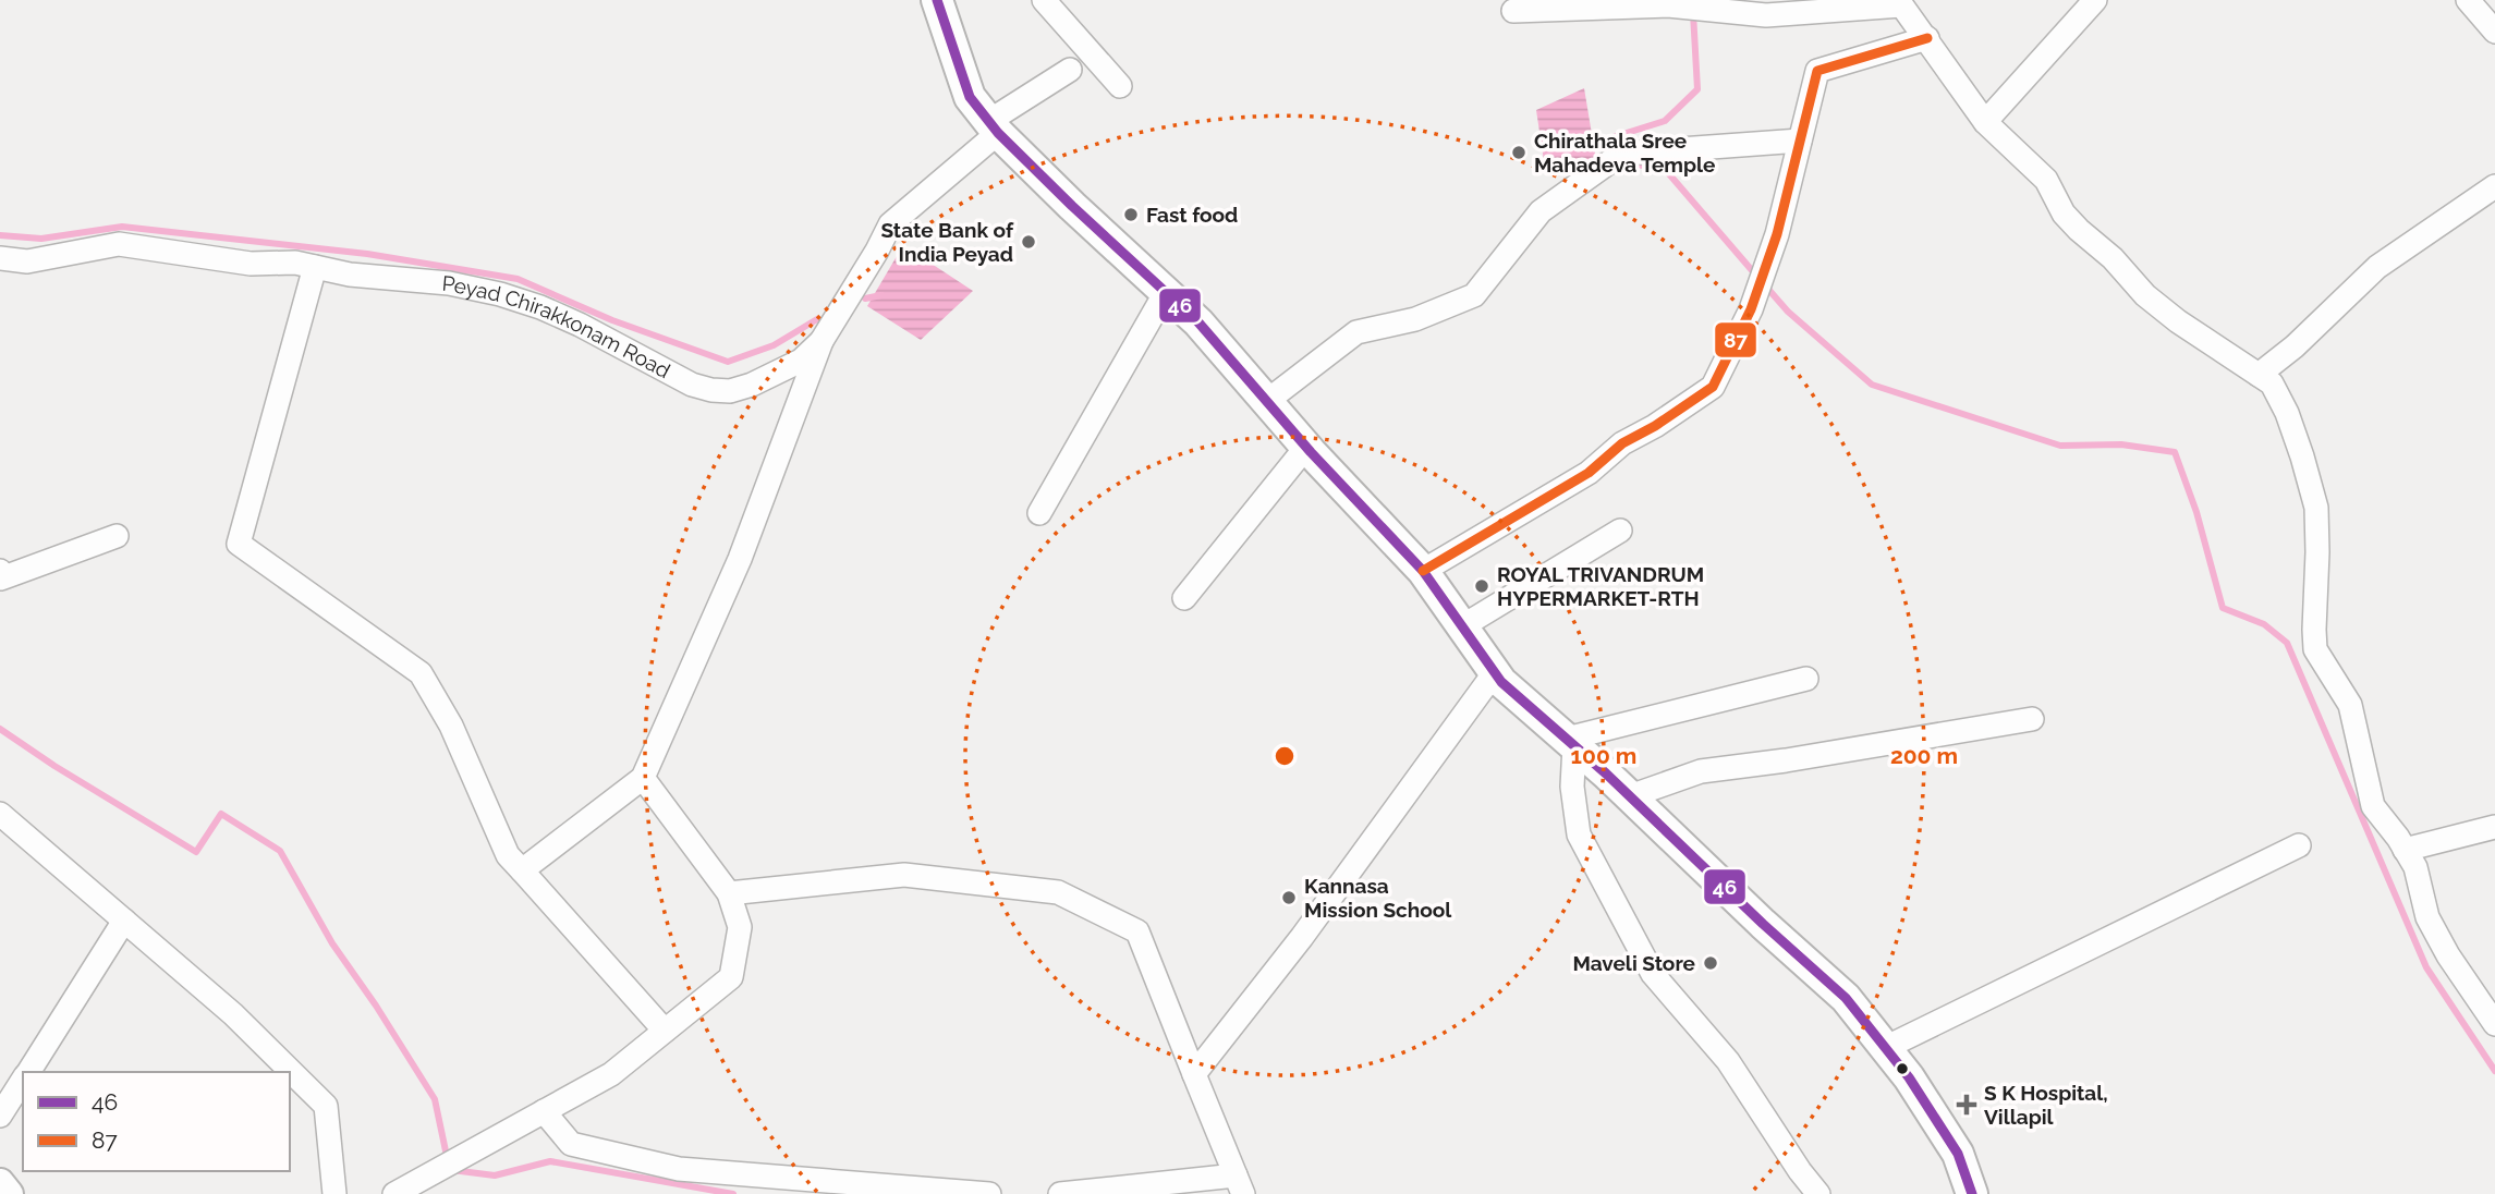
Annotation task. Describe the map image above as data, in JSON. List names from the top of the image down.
{
  "streets": {
    "street": ["Peyad Chirakkonam Road"]
  },
  "places": {
    "other": [
      "Chirathala Sree Mahadeva Temple",
      "Fast food",
      "State Bank of India Peyad",
      "ROYAL TRIVANDRUM HYPERMARKET-RTH",
      "Kannasa Mission School",
      "Maveli Store"
    ],
    "health": ["S K Hospital, Villapil"]
  },
  "lines": ["transit line 46", "transit line 87"],
  "legend": ["46", "87"],
  "rings": ["100 m", "200 m"]
}
